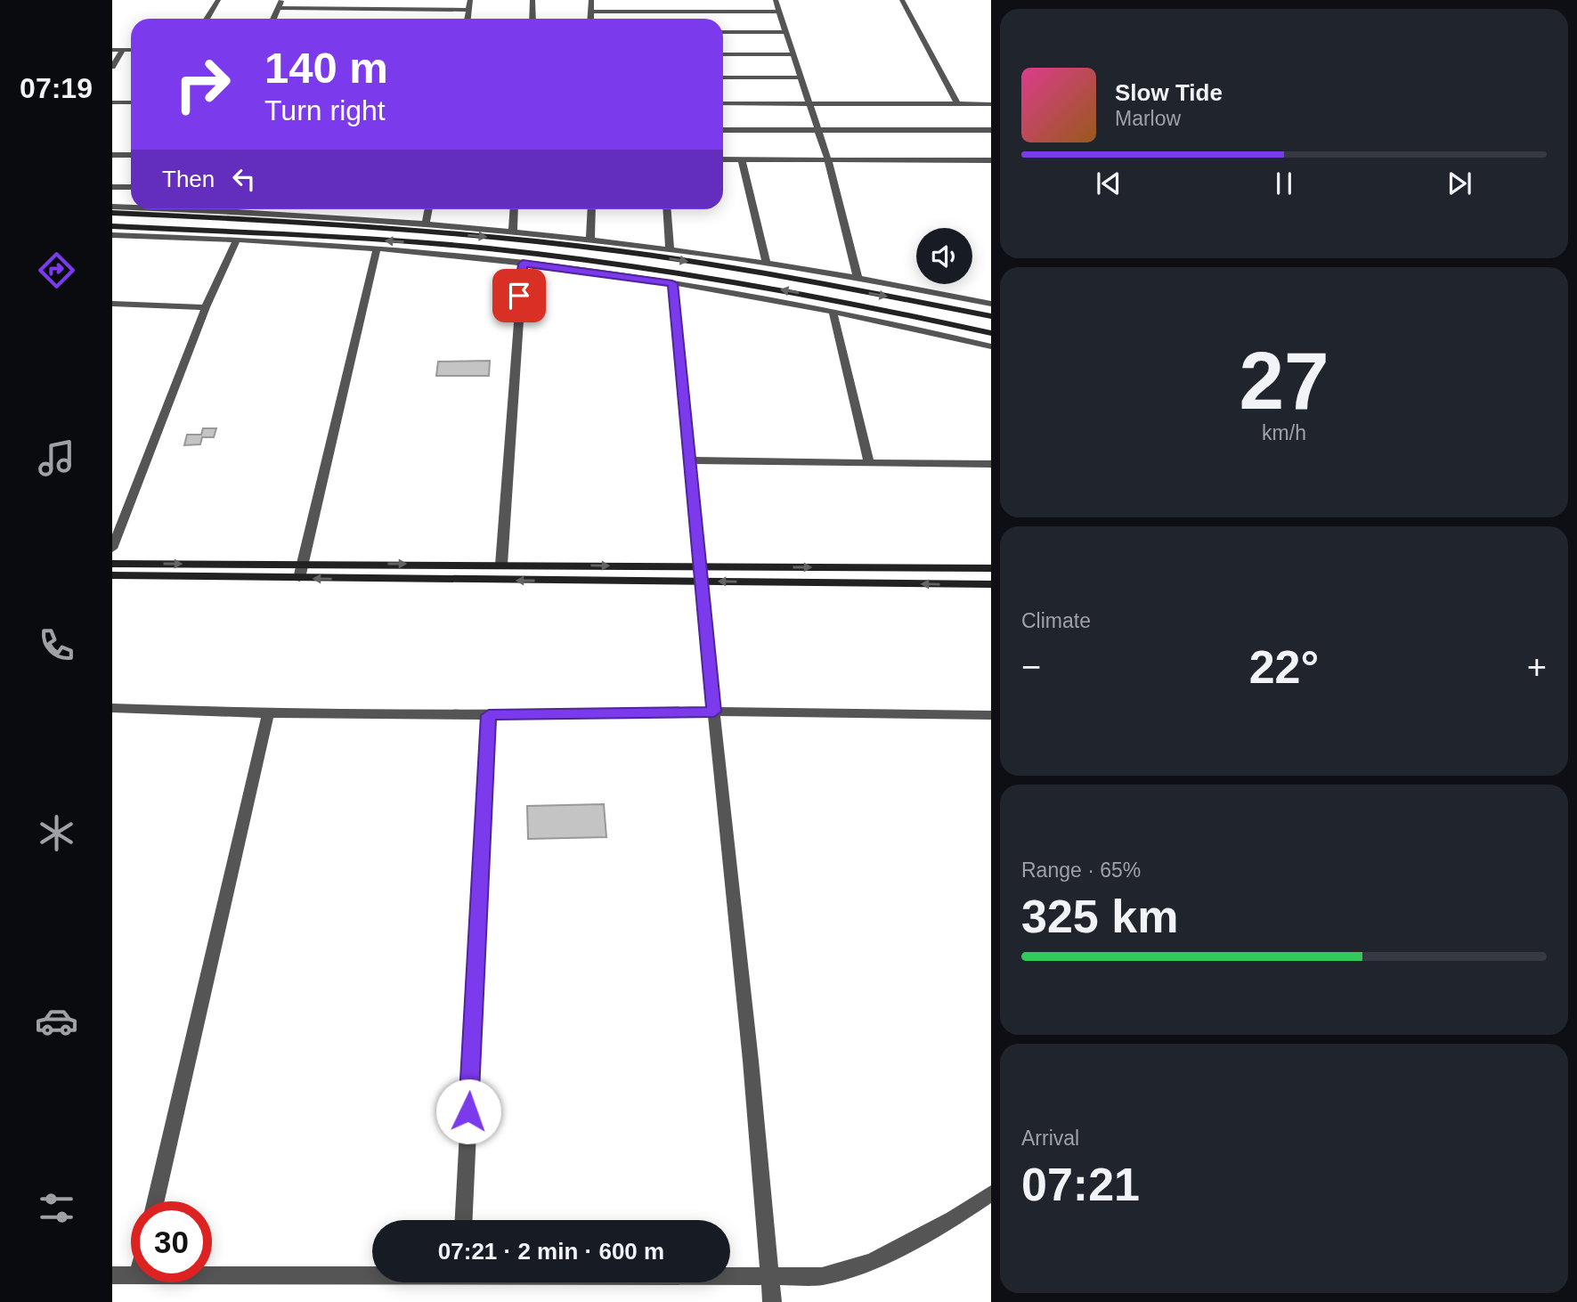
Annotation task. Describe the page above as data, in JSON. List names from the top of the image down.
{
  "page": {
    "tabs": "07:19",
    "turn": ["140 m", "Turn right"],
    "song": ["Slow Tide", "Marlow"],
    "then": "Then",
    "tile": [
      ["27", "km/h"],
      "Climate",
      ["Range · 65%", "325 km"],
      ["Arrival", "07:21"]
    ],
    "heat": ["−", "22°", "+"],
    "limit": "30",
    "trip": "07:21 · 2 min · 600 m"
  }
}
